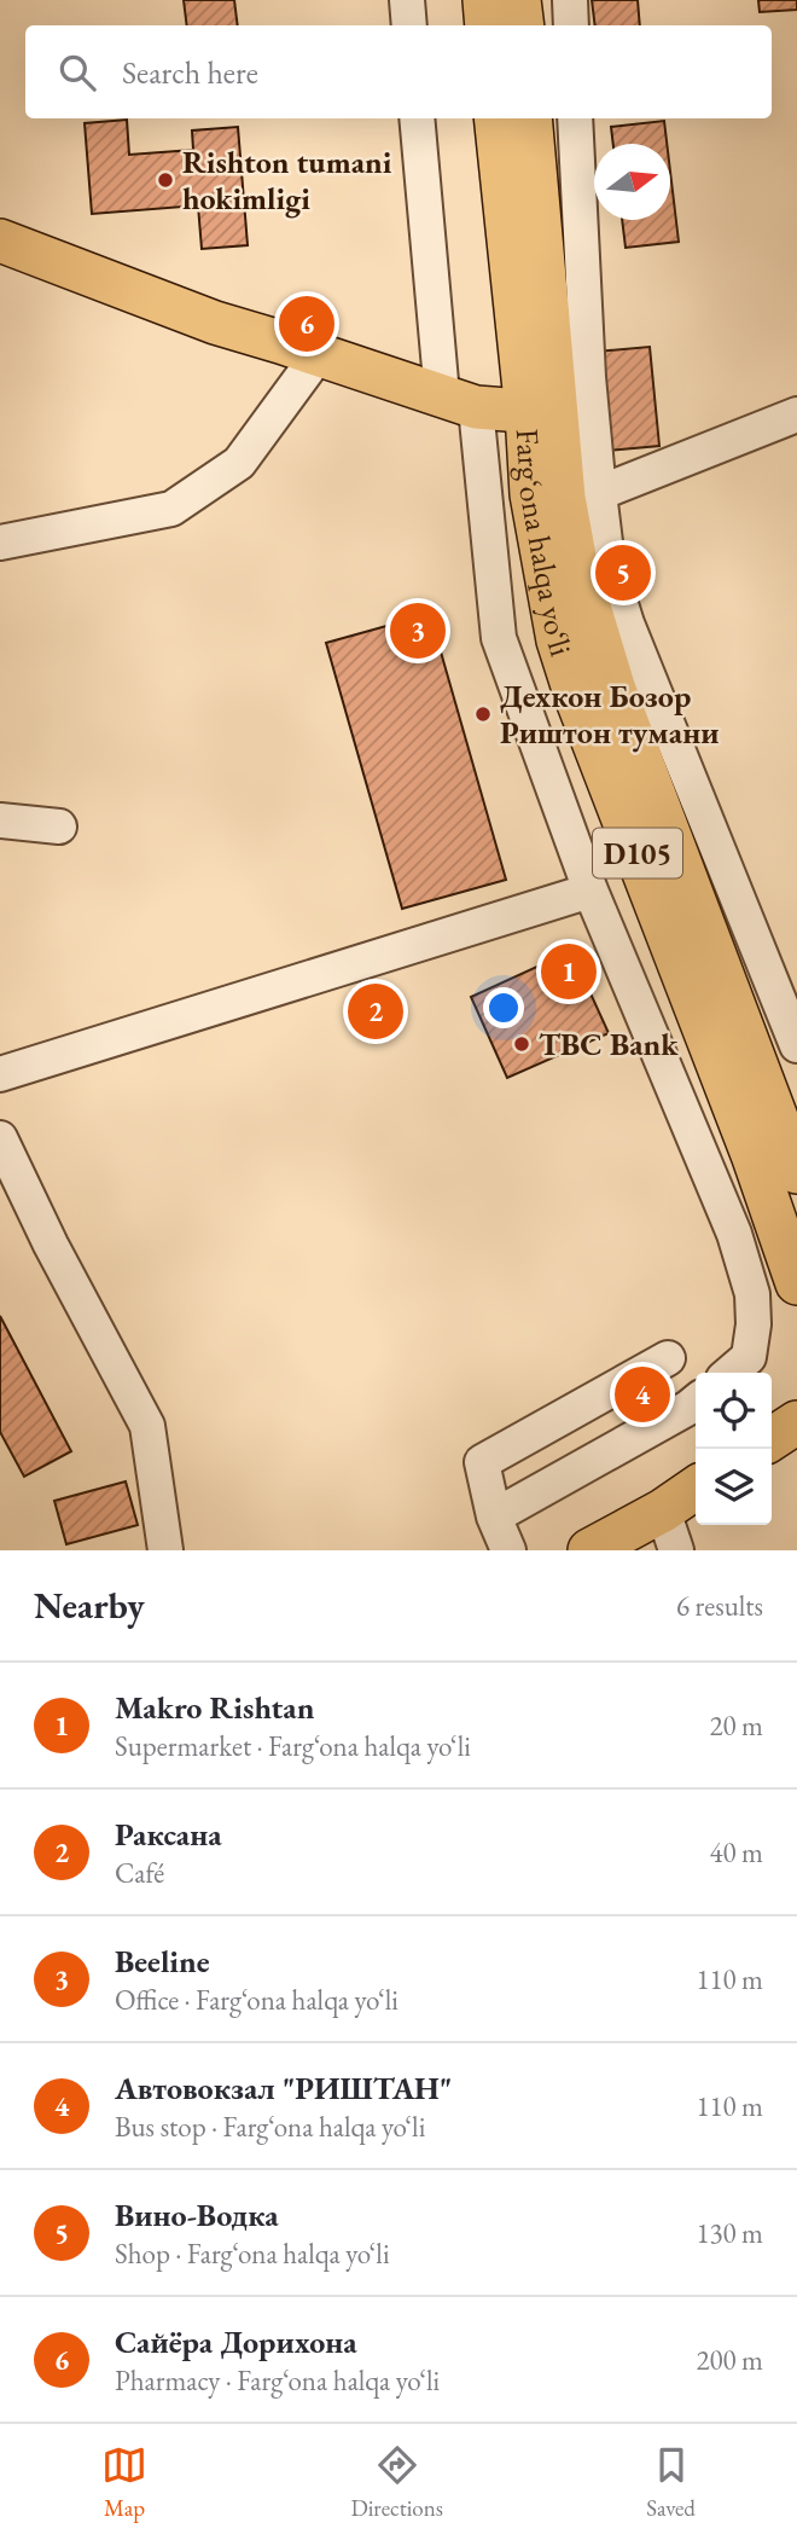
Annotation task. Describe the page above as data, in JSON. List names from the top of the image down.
{
  "streets": {
    "main road": ["Farg‘ona halqa yo‘li", "D105"]
  },
  "places": ["Rishton tumani hokimligi", "Дехкон Бозор Риштон тумани", "TBC Bank"],
  "north": "right",
  "page": {
    "search": "Search here",
    "pins": [
      "6",
      "5",
      "3",
      "1",
      "2",
      "4"
    ],
    "heading": ["Nearby", "6 results"],
    "list": [
      {
        "mark": "1",
        "name": "Makro Rishtan",
        "note": "Supermarket · Farg‘ona halqa yo‘li",
        "value": "20 m"
      },
      {
        "mark": "2",
        "name": "Раксана",
        "note": "Café",
        "value": "40 m"
      },
      {
        "mark": "3",
        "name": "Beeline",
        "note": "Office · Farg‘ona halqa yo‘li",
        "value": "110 m"
      },
      {
        "mark": "4",
        "name": "Автовокзал \"РИШТАН\"",
        "note": "Bus stop · Farg‘ona halqa yo‘li",
        "value": "110 m"
      },
      {
        "mark": "5",
        "name": "Вино-Водка",
        "note": "Shop · Farg‘ona halqa yo‘li",
        "value": "130 m"
      },
      {
        "mark": "6",
        "name": "Сайёра Дорихона",
        "note": "Pharmacy · Farg‘ona halqa yo‘li",
        "value": "200 m"
      }
    ],
    "nav": ["Map", "Directions", "Saved"]
  }
}
